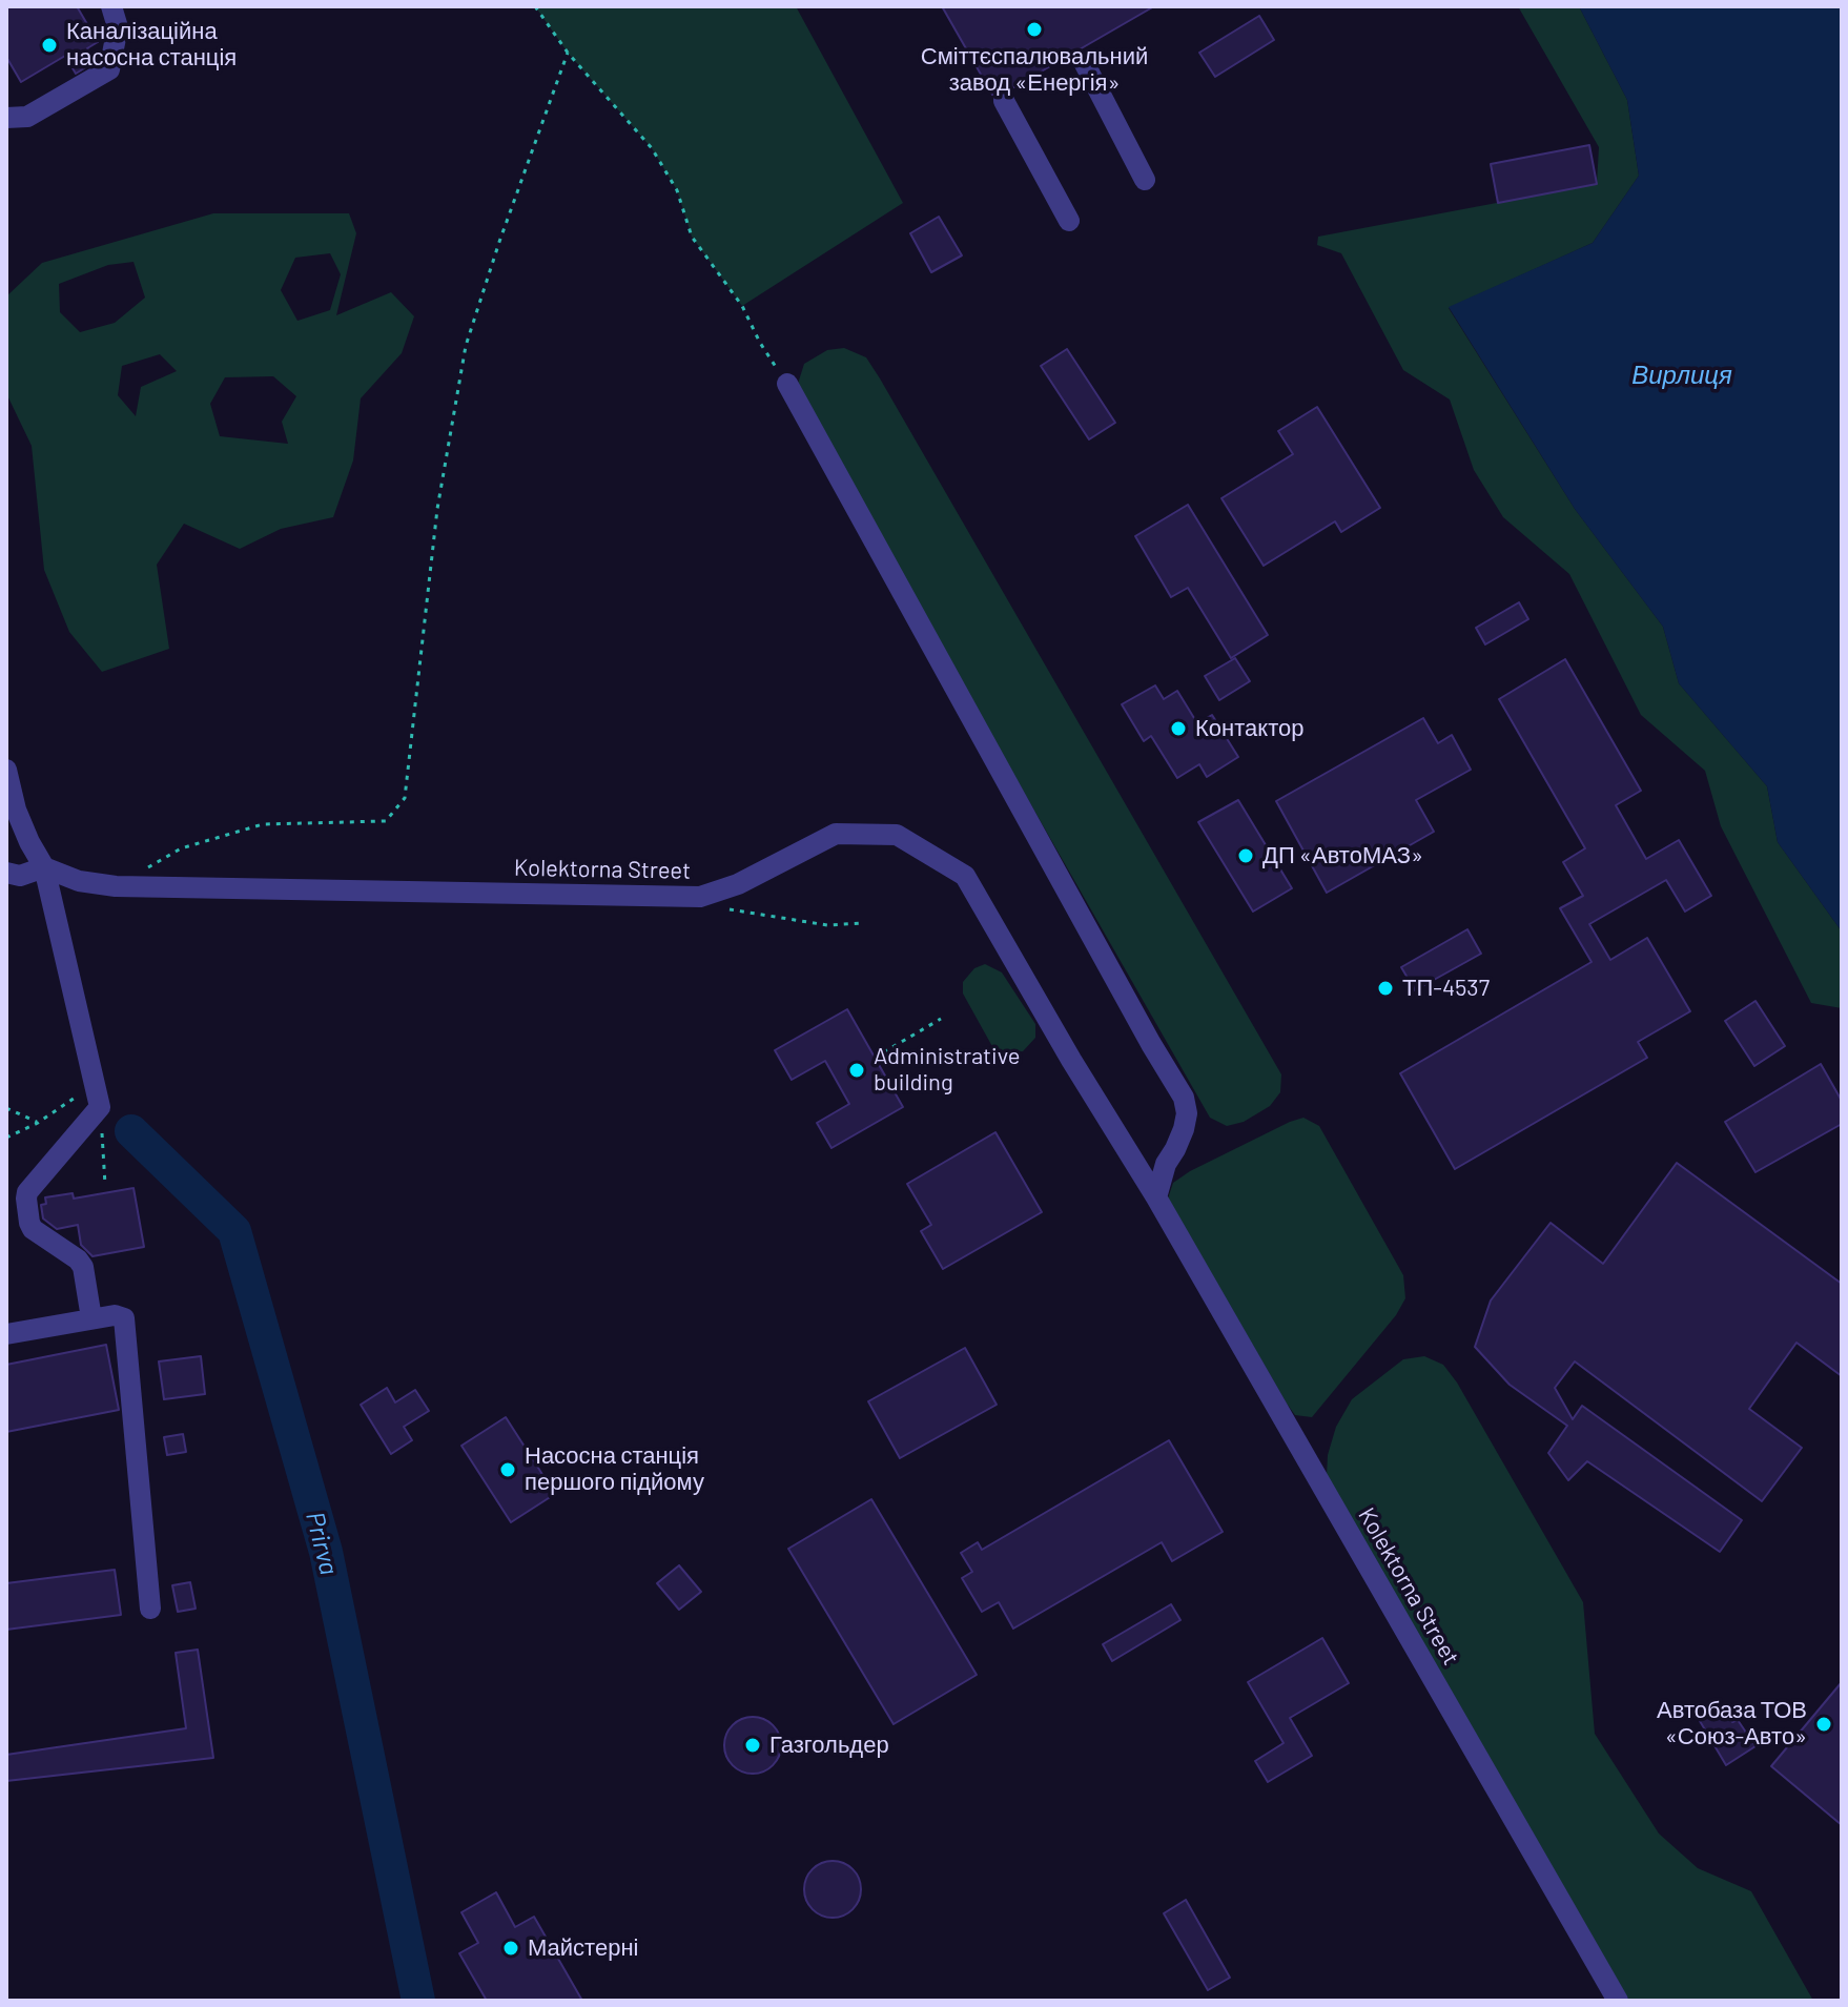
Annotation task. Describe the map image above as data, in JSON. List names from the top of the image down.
{
  "streets": {
    "street": ["Kolektorna Street"]
  },
  "water": ["Вирлиця", "Prirva"],
  "places": [
    "Сміттєспалювальний завод «Енергія»",
    "Каналізаційна насосна станція",
    "Контактор",
    "ДП «АвтоМАЗ»",
    "ТП-4537",
    "Administrative building",
    "Насосна станція першого підйому",
    "Автобаза ТОВ «Союз-Авто»",
    "Газгольдер",
    "Майстерні"
  ]
}
